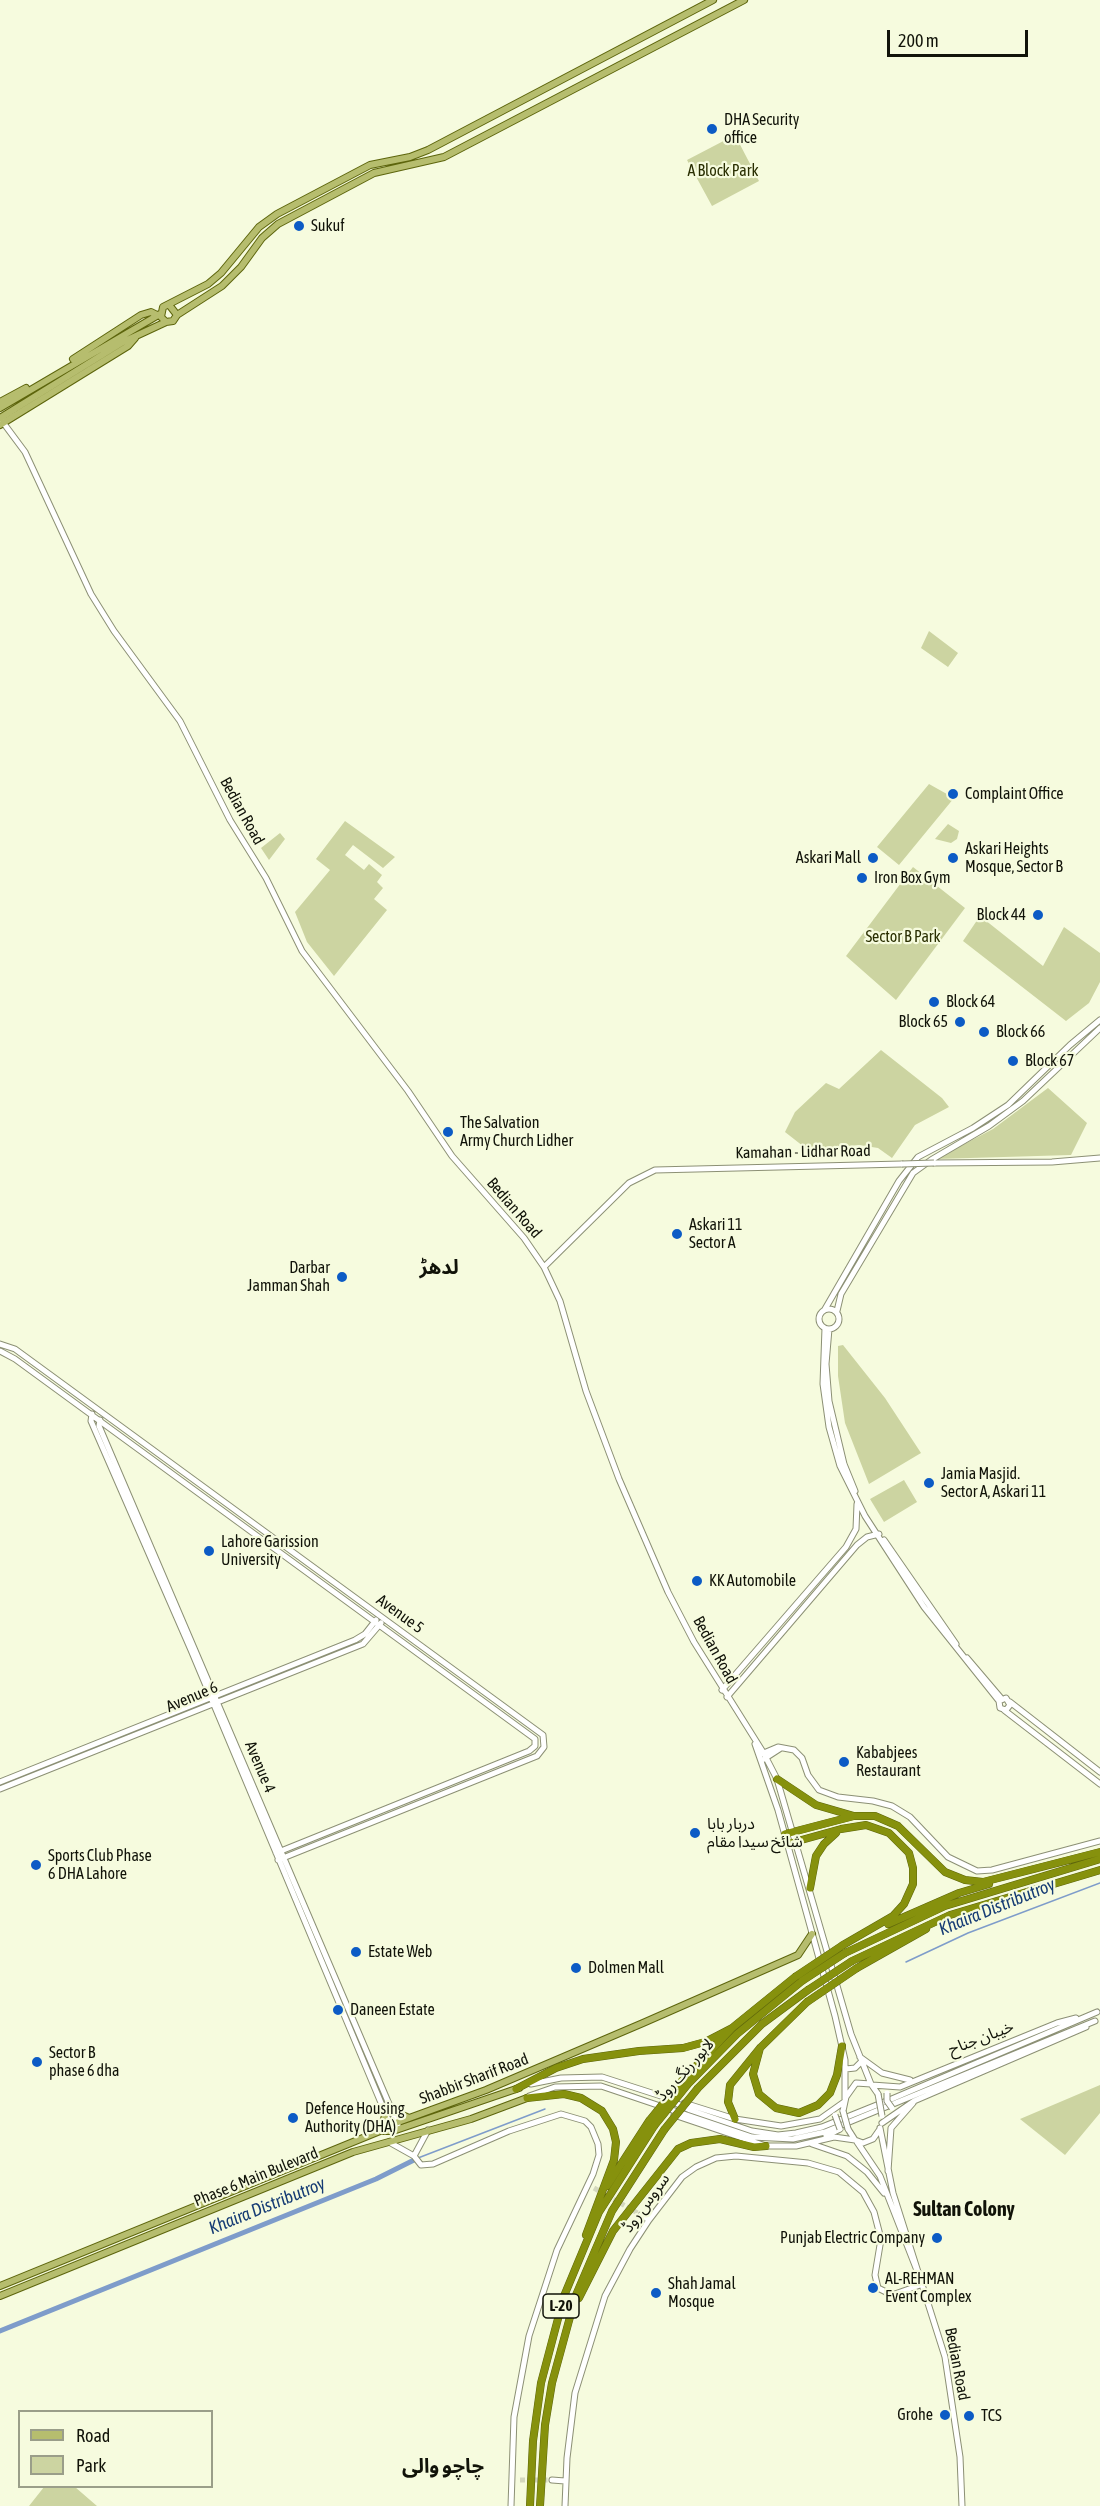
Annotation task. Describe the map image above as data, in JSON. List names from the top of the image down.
{
  "streets": {
    "highway": ["لاہور رنگ روڈ", "L-20"],
    "main road": [
      "Bedian Road",
      "Kamahan - Lidhar Road",
      "Avenue 5",
      "Avenue 6",
      "Avenue 4",
      "خیبان جناح",
      "Shabbir Sharif Road",
      "Phase 6 Main Bulevard",
      "سروس روڈ"
    ]
  },
  "crossings": [
    ["Bedian Road", "Kamahan - Lidhar Road"],
    ["Bedian Road", "خیبان جناح"],
    ["Bedian Road", "سروس روڈ"],
    ["Avenue 5", "Avenue 6"],
    ["Avenue 5", "Avenue 4"],
    ["Avenue 6", "Avenue 4"],
    ["Avenue 4", "Shabbir Sharif Road"]
  ],
  "districts": ["لدھڑ", "Sultan Colony", "چاچو والی"],
  "water": ["Khaira Distributroy"],
  "parks": ["A Block Park", "Sector B Park"],
  "places": [
    "DHA Security office",
    "Sukuf",
    "Complaint Office",
    "Askari Mall",
    "Askari Heights Mosque, Sector B",
    "Iron Box Gym",
    "Block 44",
    "Block 64",
    "Block 65",
    "Block 66",
    "Block 67",
    "The Salvation Army Church Lidher",
    "Askari 11 Sector A",
    "Darbar Jamman Shah",
    "Jamia Masjid. Sector A, Askari 11",
    "Lahore Garission University",
    "KK Automobile",
    "Kababjees Restaurant",
    "دربار بابا شائخ سیدا مقام",
    "Sports Club Phase 6 DHA Lahore",
    "Estate Web",
    "Dolmen Mall",
    "Daneen Estate",
    "Sector B phase 6 dha",
    "Defence Housing Authority (DHA)",
    "Punjab Electric Company",
    "AL-REHMAN Event Complex",
    "Shah Jamal Mosque",
    "Grohe",
    "TCS"
  ],
  "legend": ["Road", "Park"],
  "scale_bar": "200 m"
}
